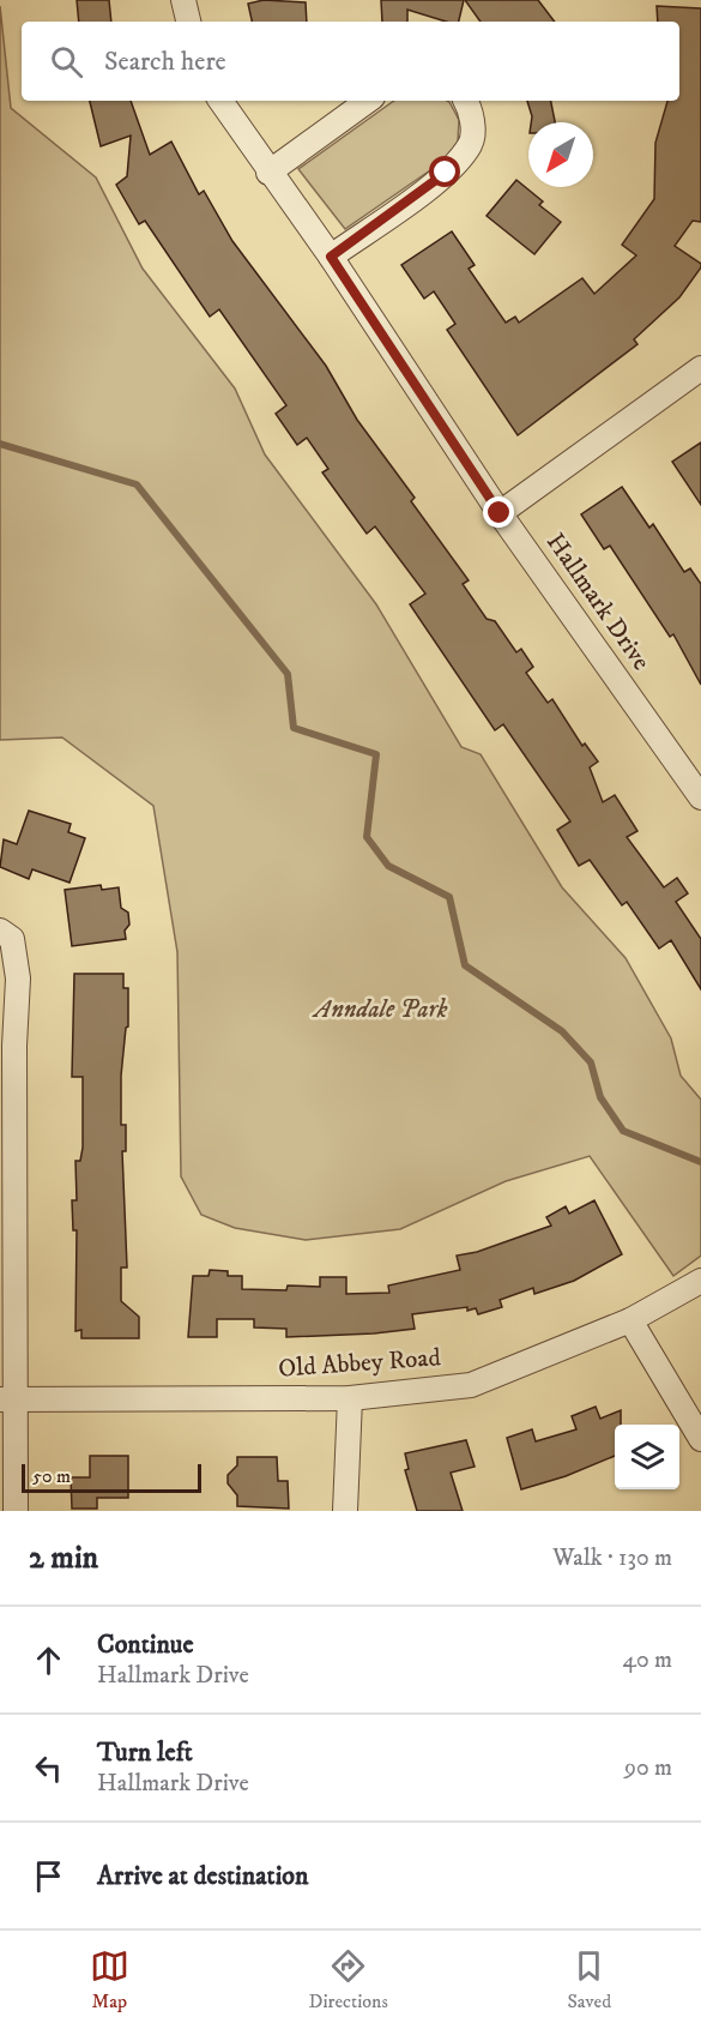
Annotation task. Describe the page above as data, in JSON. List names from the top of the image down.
{
  "streets": {
    "street": ["Hallmark Drive", "Old Abbey Road"]
  },
  "parks": ["Anndale Park"],
  "scale_bar": "50 m",
  "north": "bottom left",
  "page": {
    "search": "Search here",
    "scale": "50 m",
    "heading": ["2 min", "Walk · 130 m"],
    "list": [
      ["Continue", "Hallmark Drive", "40 m"],
      ["Turn left", "Hallmark Drive", "90 m"],
      "Arrive at destination"
    ],
    "nav": ["Map", "Directions", "Saved"]
  }
}
